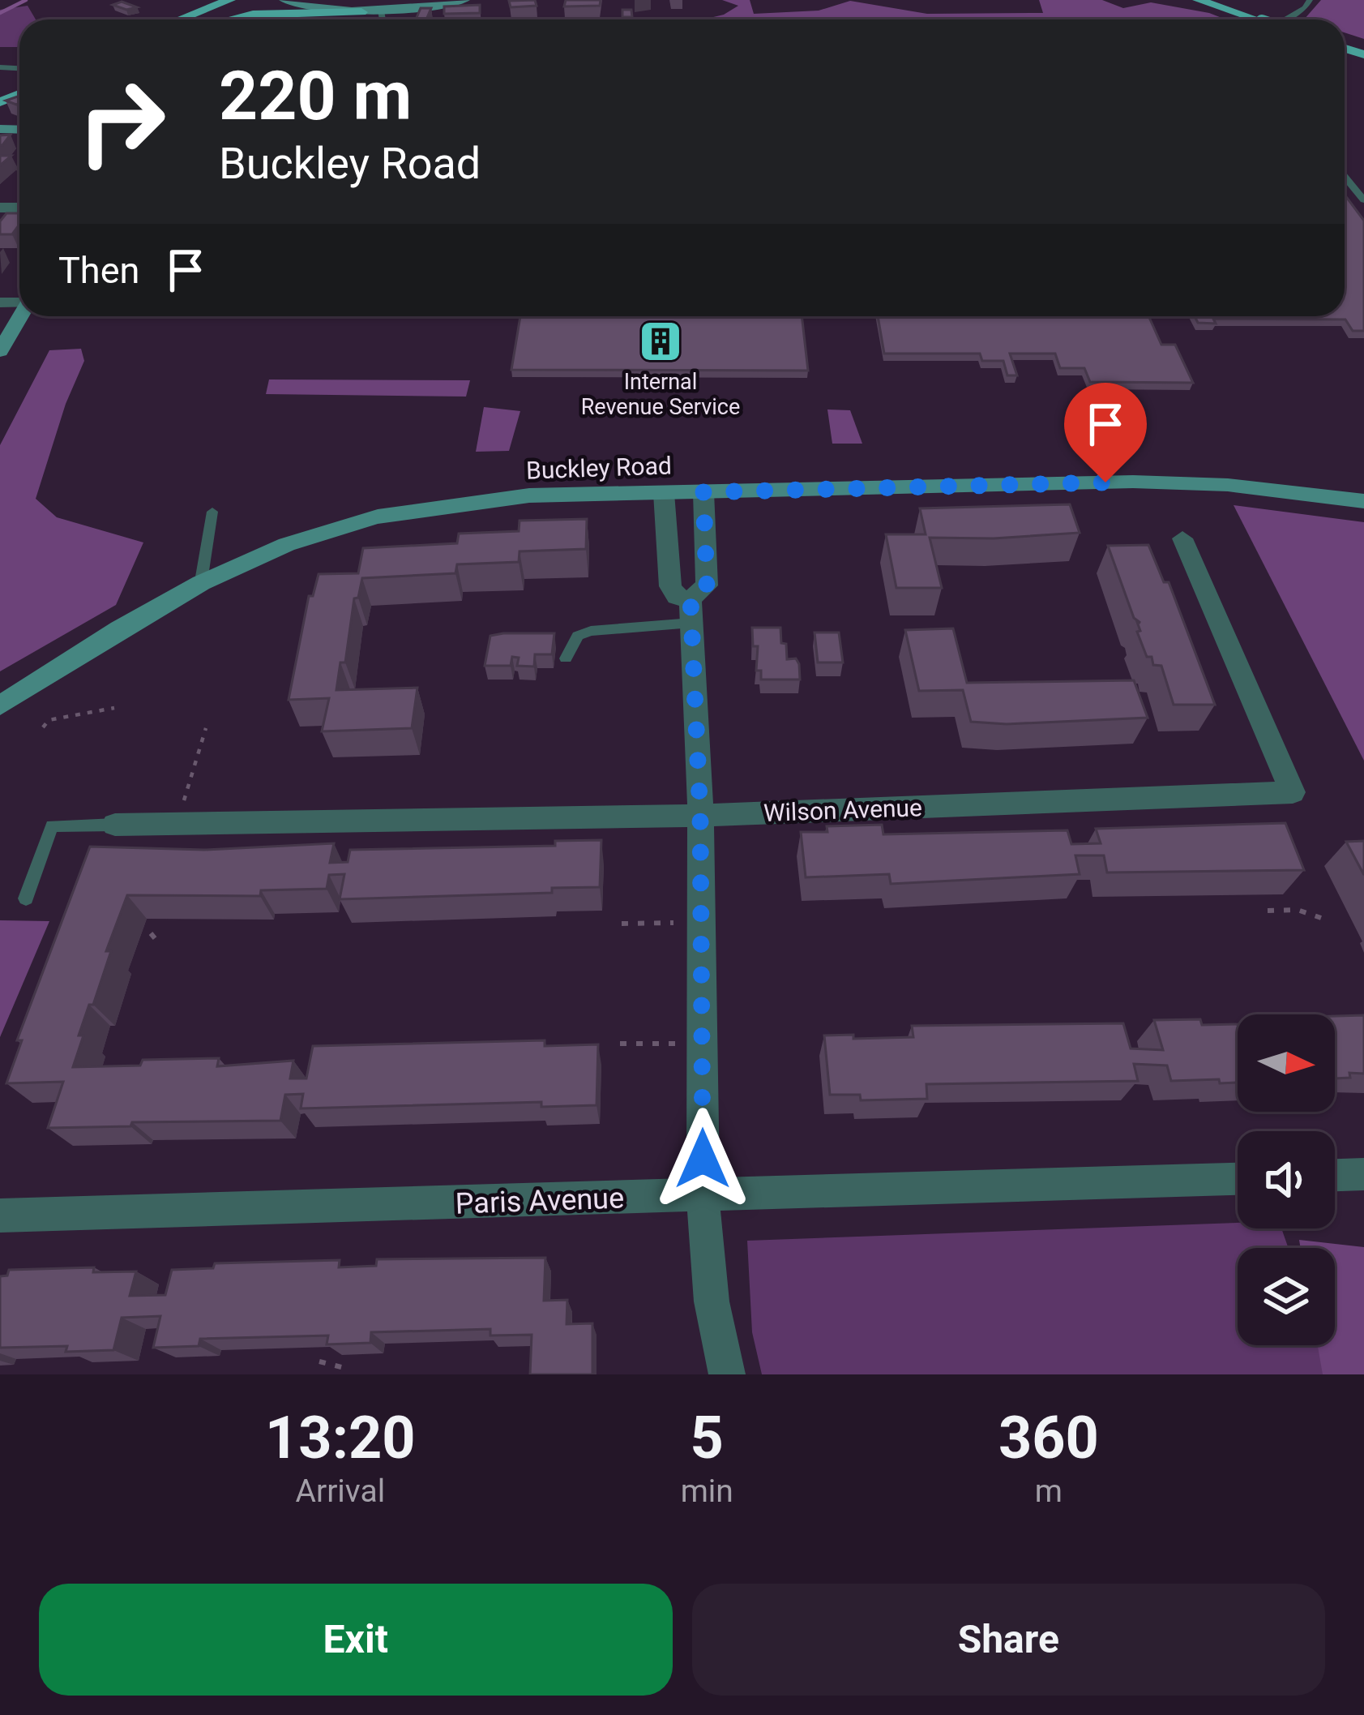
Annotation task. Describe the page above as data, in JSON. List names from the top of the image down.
{
  "streets": {
    "street": ["Buckley Road", "Wilson Avenue", "Paris Avenue"]
  },
  "places": {
    "building": ["Internal Revenue Service"]
  },
  "north": "right",
  "page": {
    "turn": ["220 m", "Buckley Road"],
    "then": "Then",
    "eta": [
      "13:20",
      "Arrival",
      "5",
      "min",
      "360",
      "m"
    ],
    "buttons": ["Exit", "Share"]
  }
}
